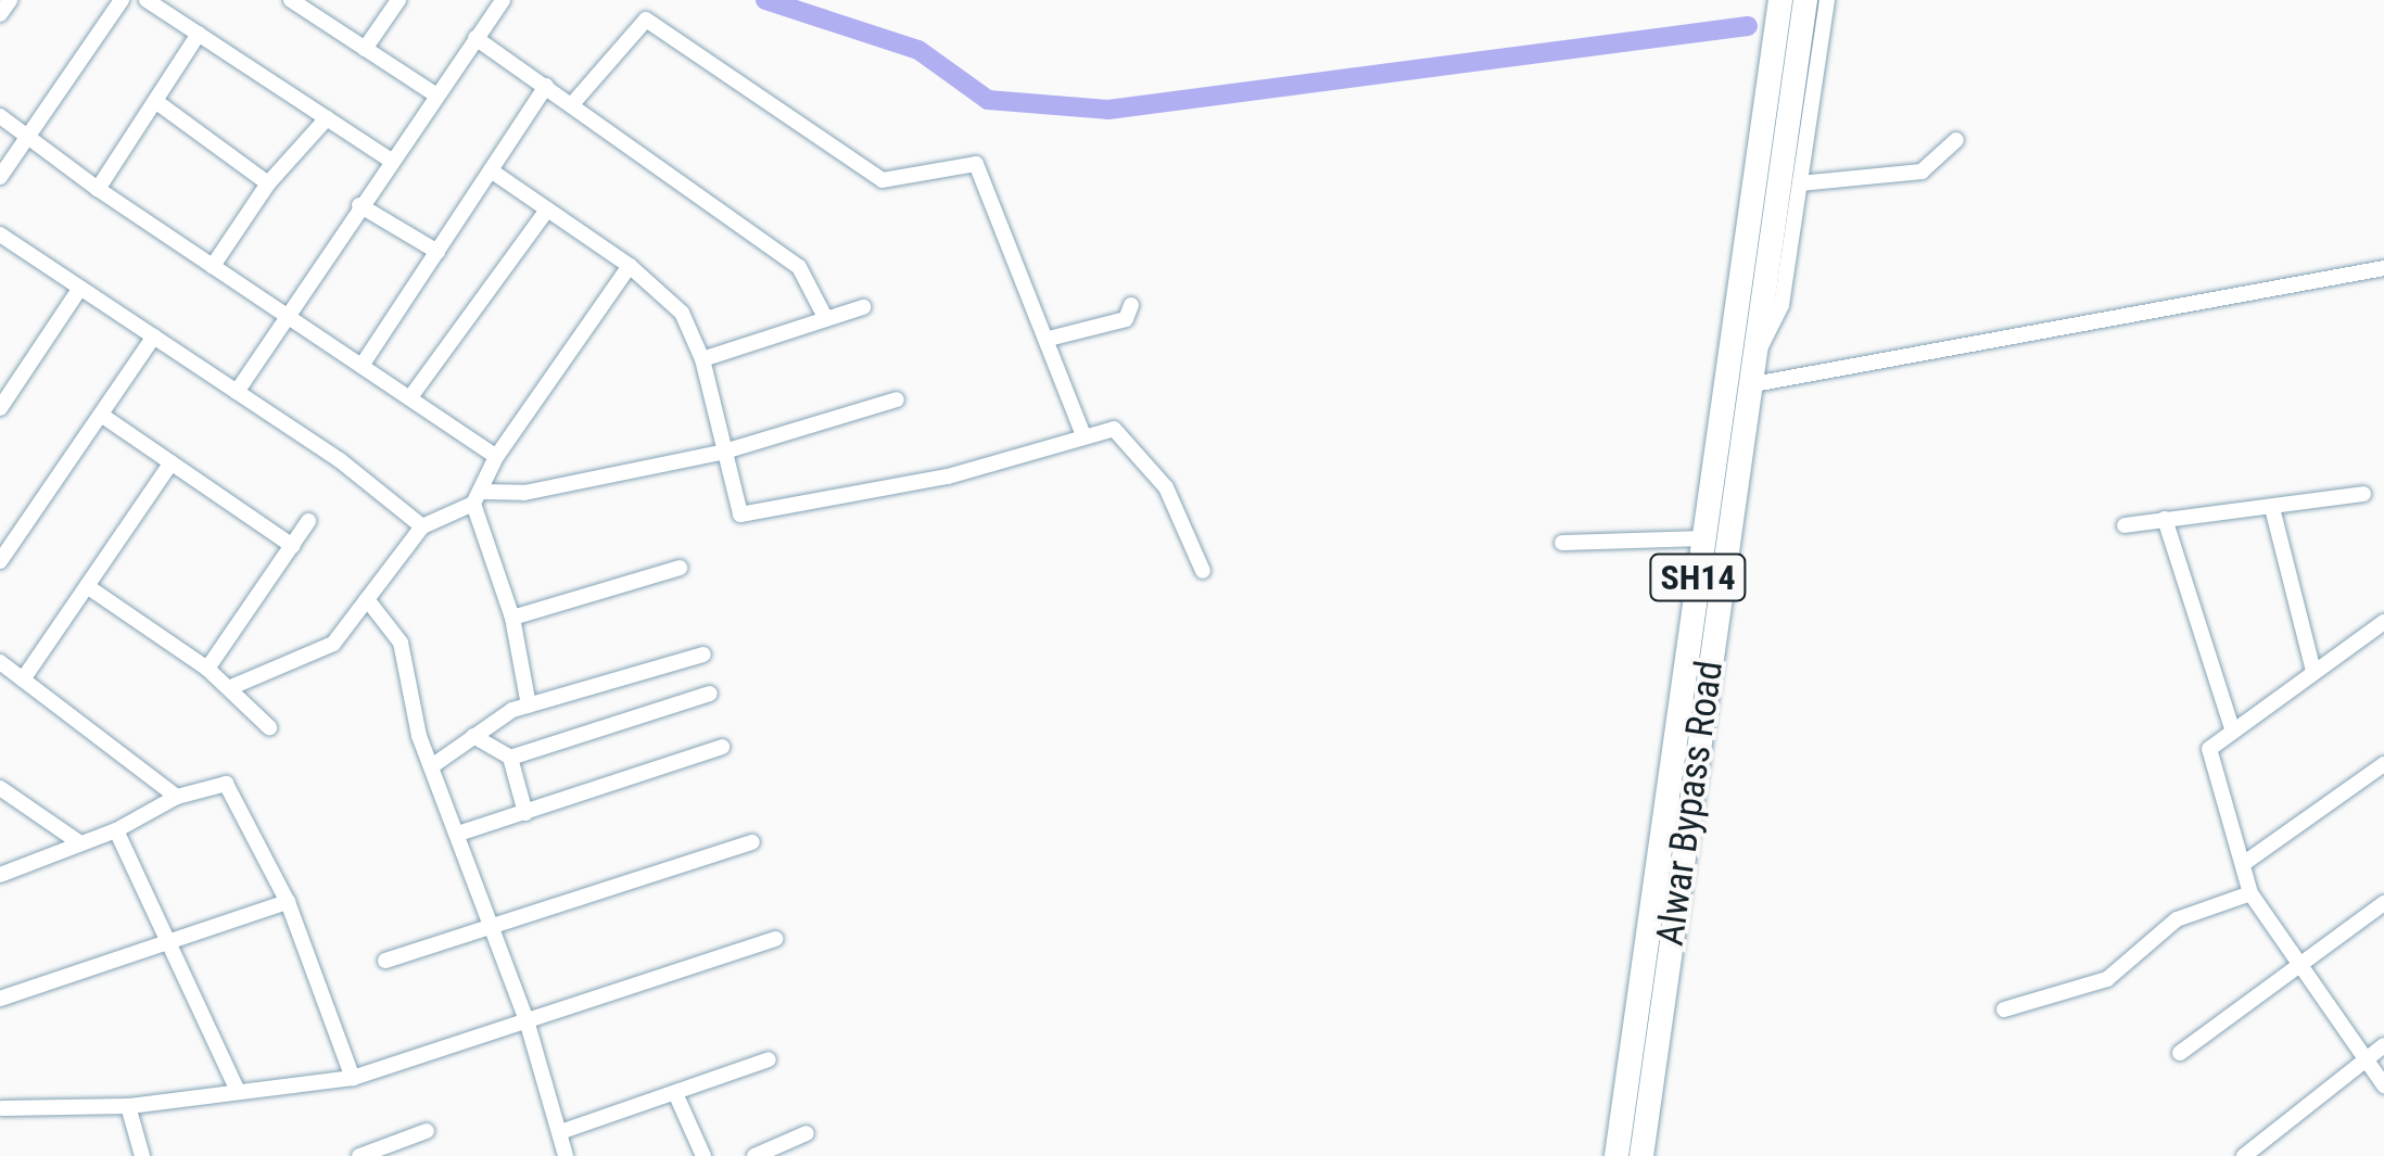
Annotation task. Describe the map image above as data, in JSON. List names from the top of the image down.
{
  "streets": {
    "main road": ["SH14", "Alwar Bypass Road"]
  }
}
